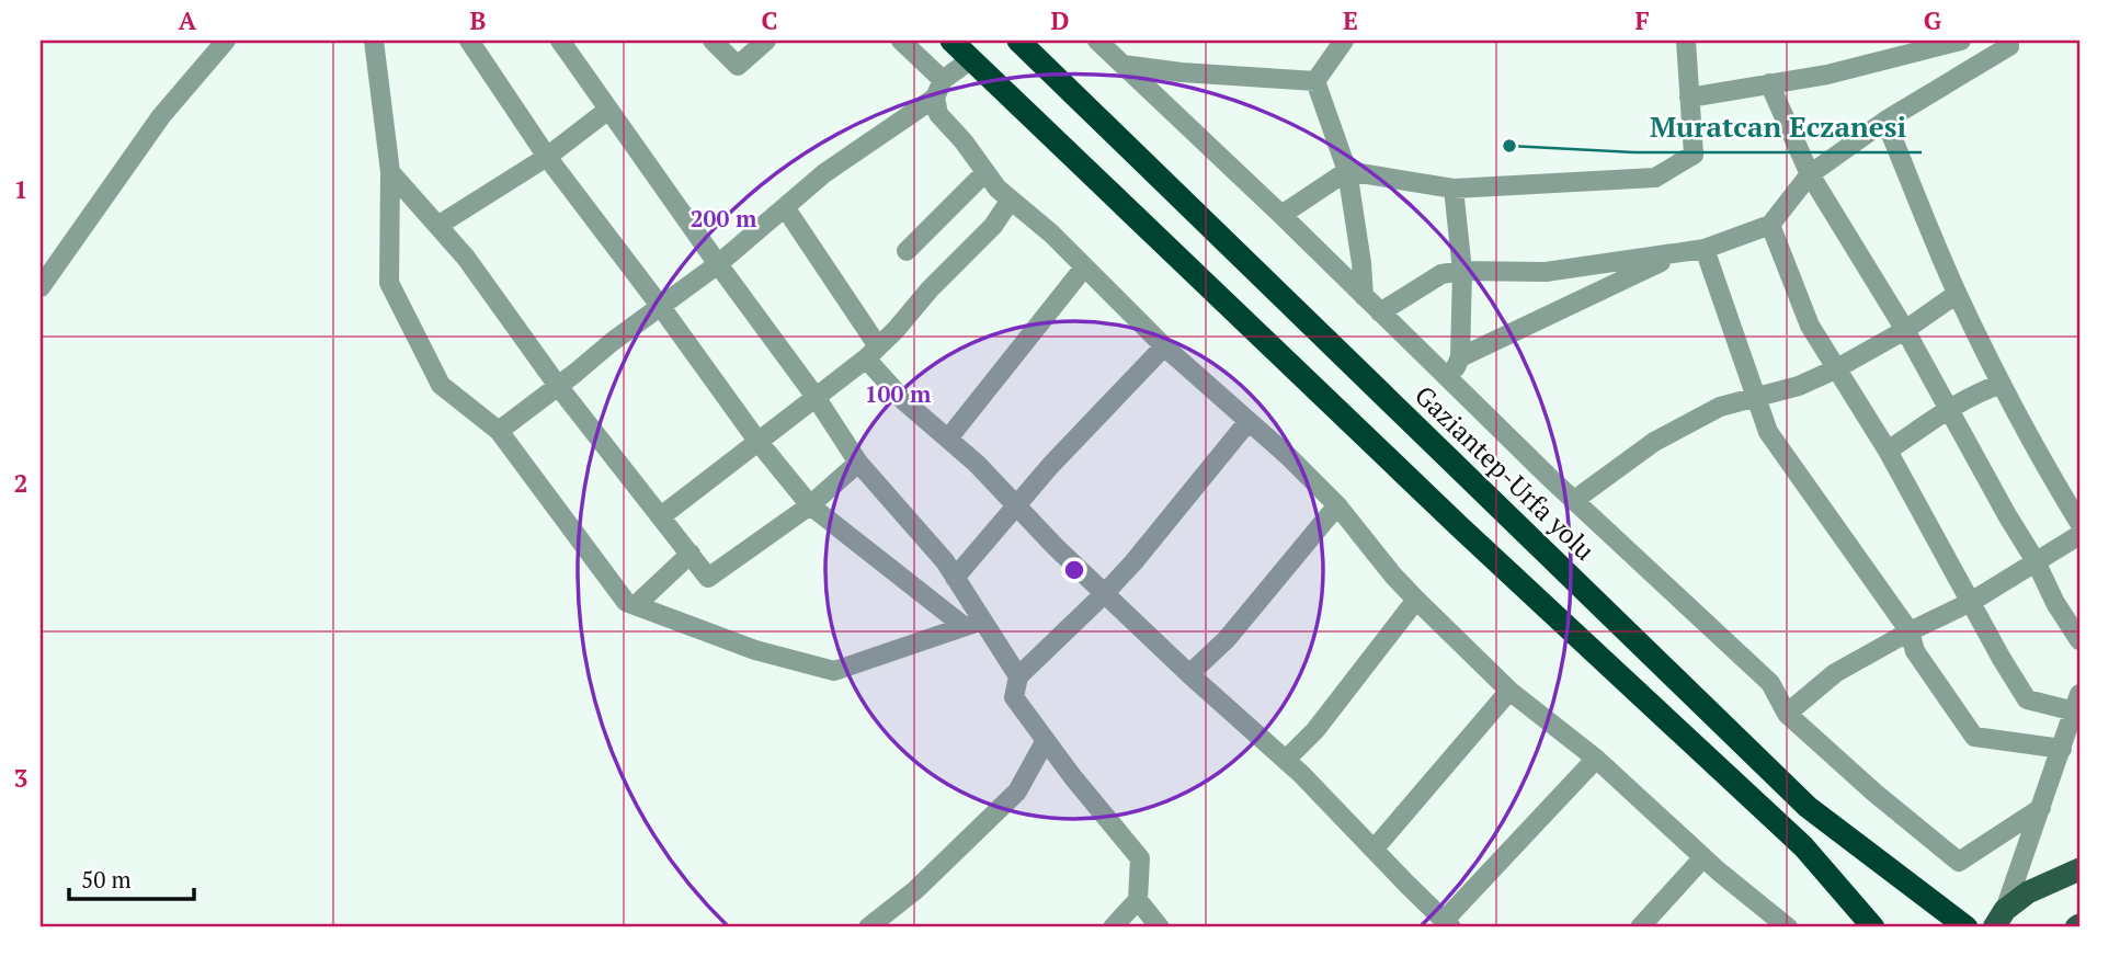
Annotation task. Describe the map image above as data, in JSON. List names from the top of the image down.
{
  "streets": {
    "highway": ["Gaziantep-Urfa yolu"]
  },
  "places": ["Muratcan Eczanesi"],
  "scale_bar": "50 m",
  "grid": {
    "columns": [
      "A",
      "B",
      "C",
      "D",
      "E",
      "F",
      "G"
    ],
    "rows": ["1", "2", "3"]
  },
  "rings": ["200 m", "100 m"]
}
